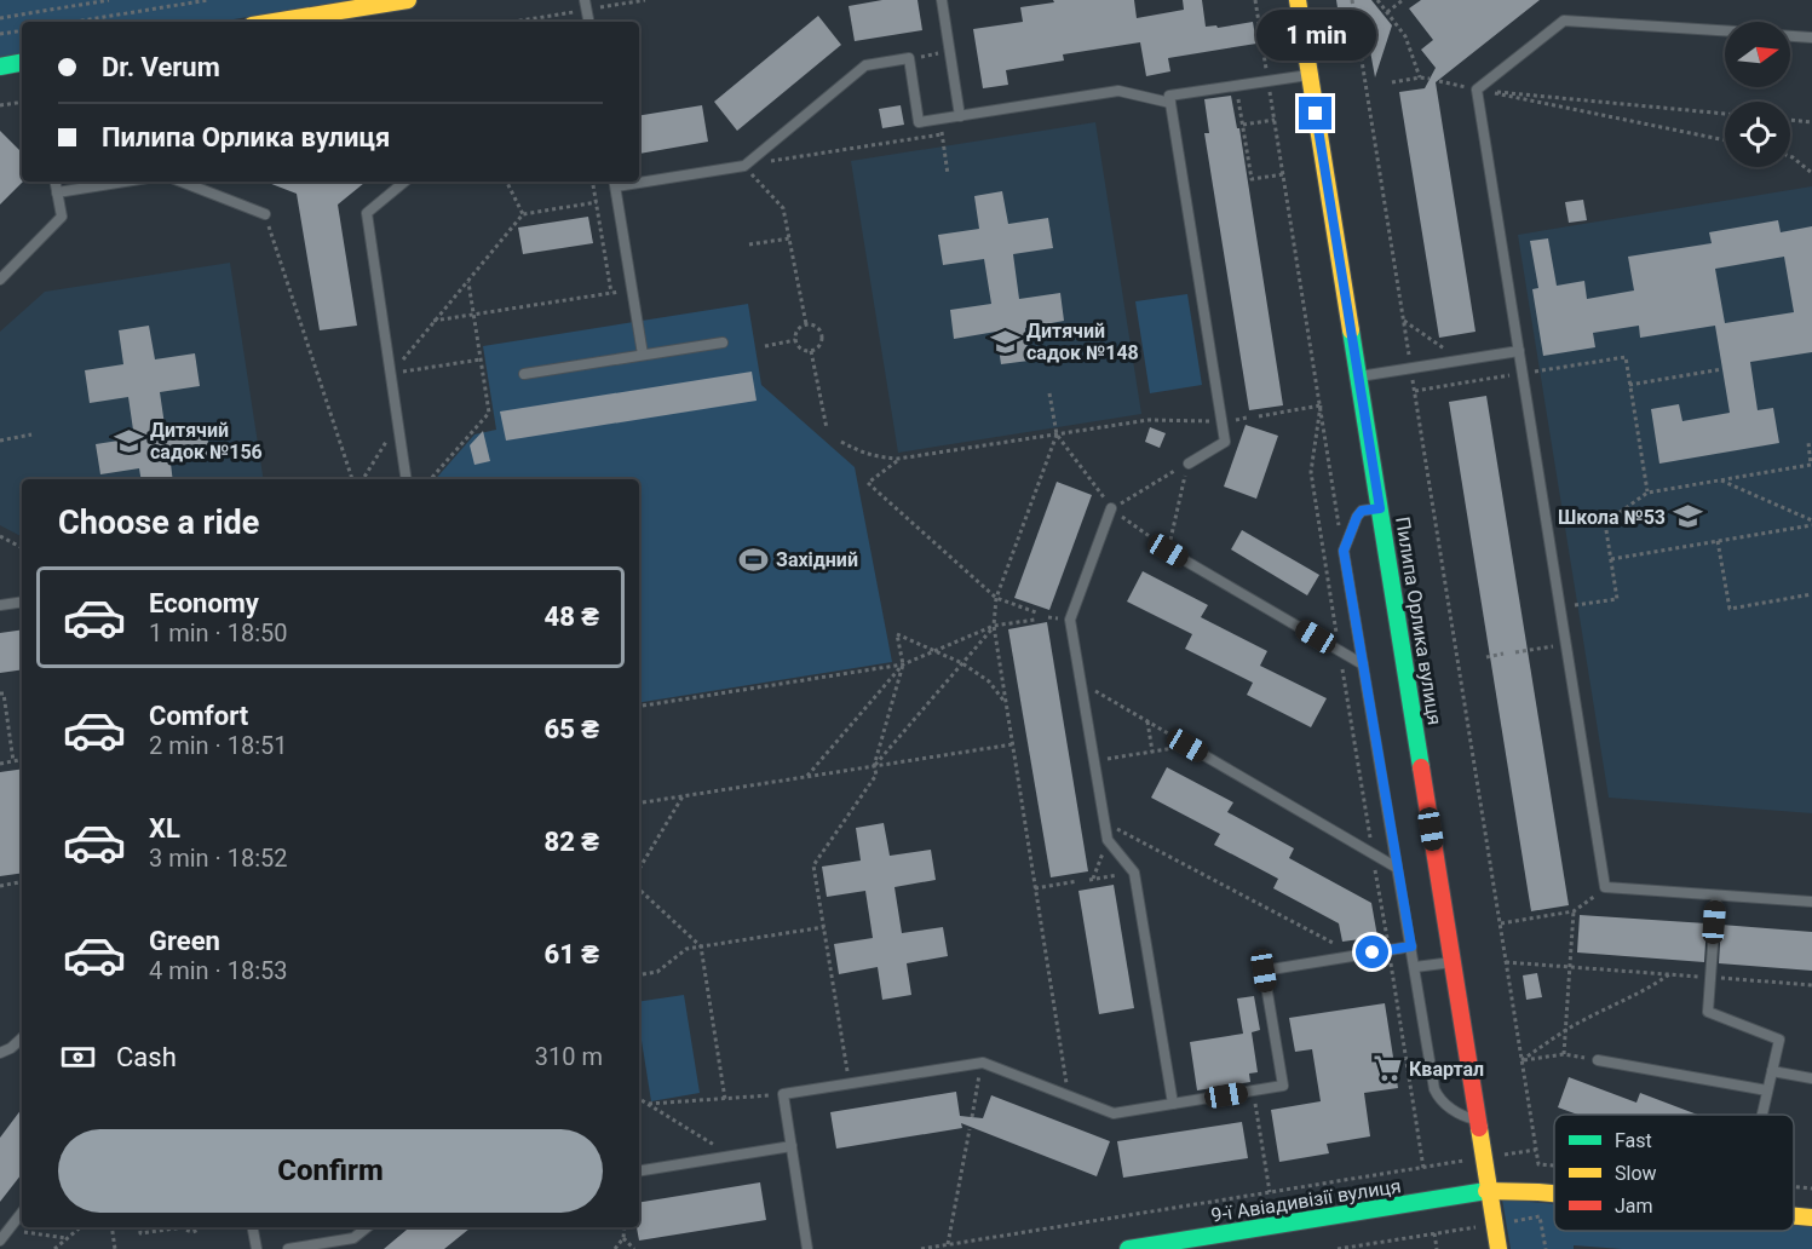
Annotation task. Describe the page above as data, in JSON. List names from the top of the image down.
{
  "streets": {
    "street": ["Пилипа Орлика вулиця", "9-ї Авіадивізії вулиця"]
  },
  "crossings": [
    ["Пилипа Орлика вулиця", "9-ї Авіадивізії вулиця"]
  ],
  "places": {
    "school or university": ["Дитячий садок №148", "Дитячий садок №156", "Школа №53"],
    "sports": ["Західний"],
    "supermarket": ["Квартал"]
  },
  "legend": ["Fast", "Slow", "Jam"],
  "north": "right",
  "page": {
    "bubble": "1 min",
    "banner": ["Dr. Verum", "Пилипа Орлика вулиця"],
    "heading": "Choose a ride",
    "list": [
      {
        "name": "Economy",
        "note": "1 min · 18:50",
        "value": "48 ₴"
      },
      {
        "name": "Comfort",
        "note": "2 min · 18:51",
        "value": "65 ₴"
      },
      {
        "name": "XL",
        "note": "3 min · 18:52",
        "value": "82 ₴"
      },
      {
        "name": "Green",
        "note": "4 min · 18:53",
        "value": "61 ₴"
      }
    ],
    "pay": ["Cash", "310 m"],
    "buttons": "Confirm"
  }
}
